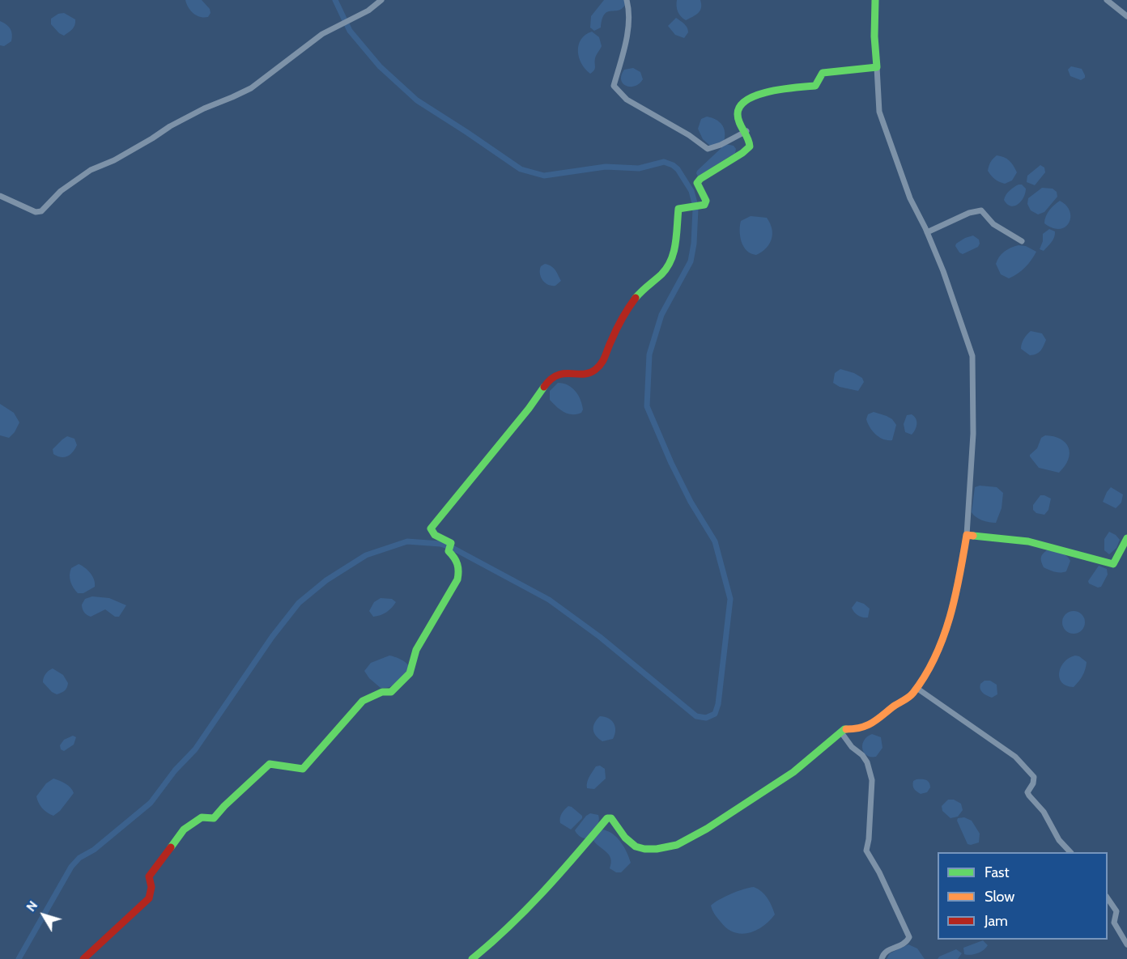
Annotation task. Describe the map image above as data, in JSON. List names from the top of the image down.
{
  "legend": ["Fast", "Slow", "Jam"],
  "north": "top left"
}
